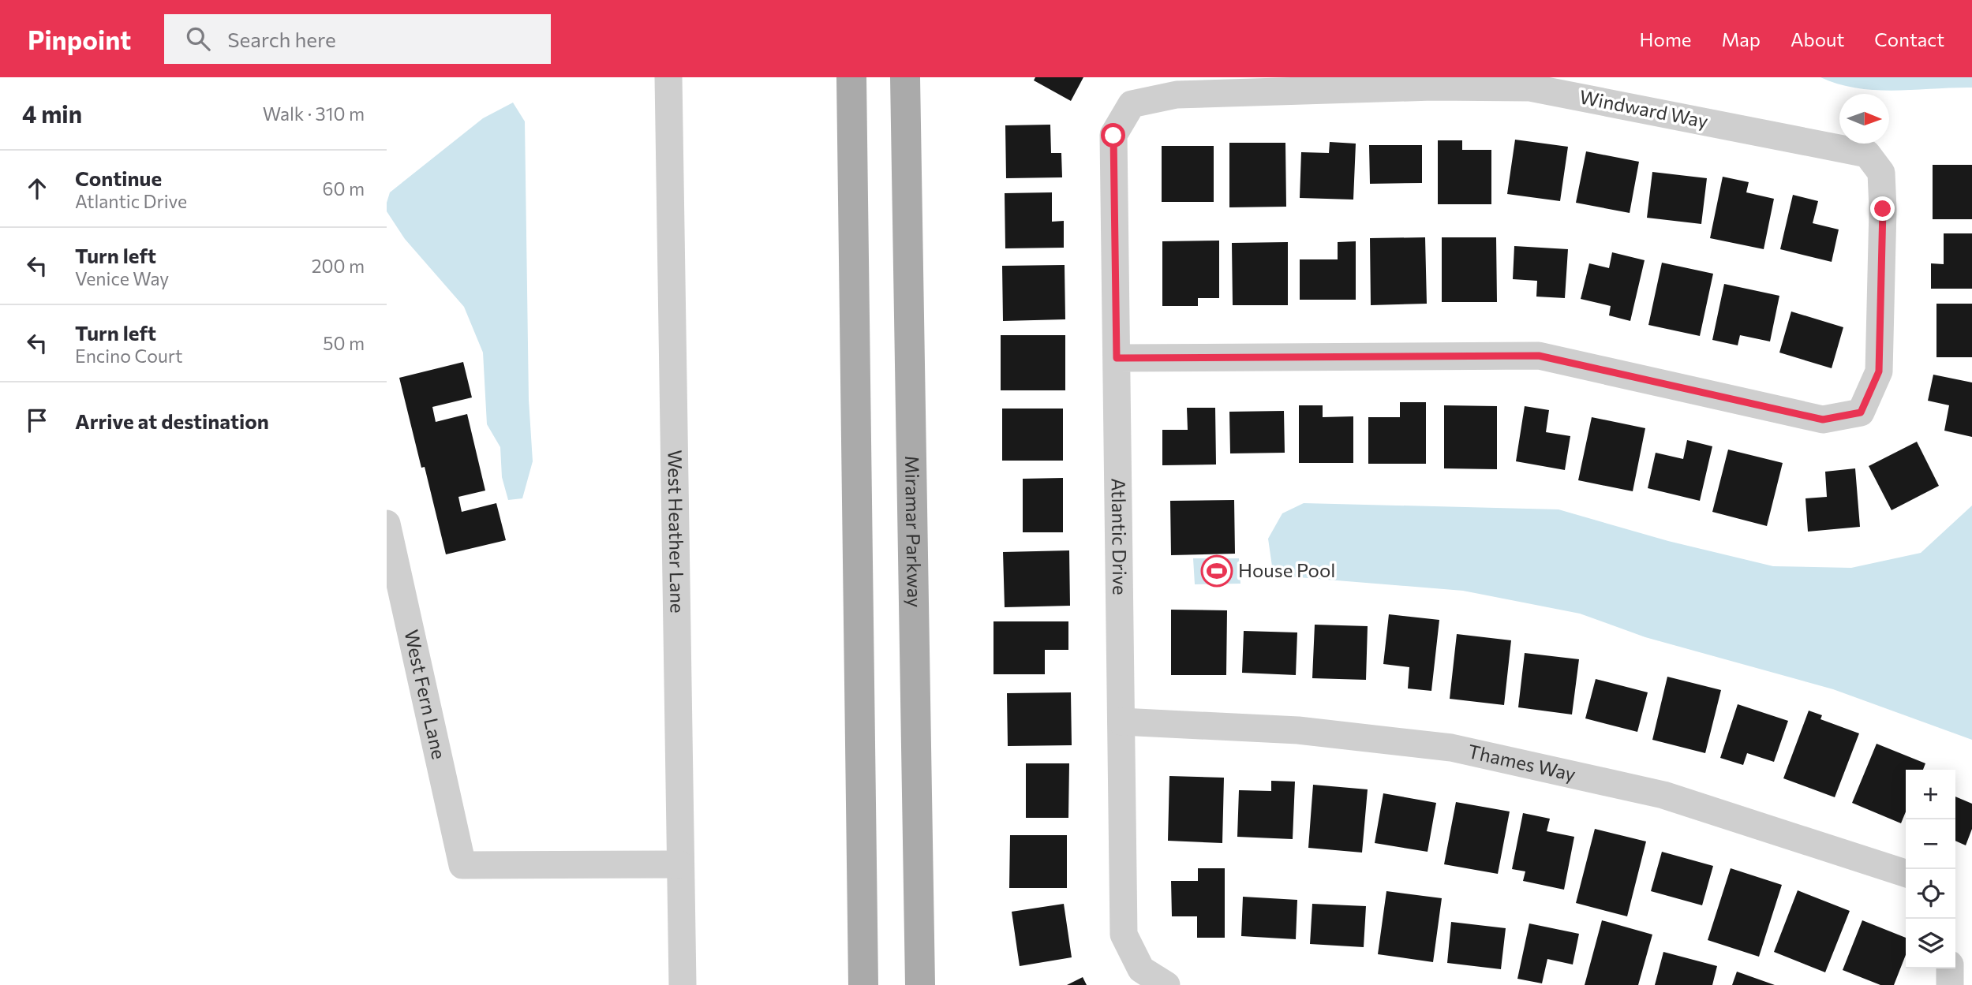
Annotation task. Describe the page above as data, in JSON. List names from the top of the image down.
{
  "streets": {
    "main road": ["Miramar Parkway"],
    "street": [
      "Windward Way",
      "West Heather Lane",
      "Atlantic Drive",
      "West Fern Lane",
      "Thames Way"
    ]
  },
  "crossings": [
    ["Windward Way", "Atlantic Drive"],
    ["West Heather Lane", "West Fern Lane"],
    ["Atlantic Drive", "Thames Way"]
  ],
  "places": {
    "sports": ["House Pool"]
  },
  "north": "right",
  "page": {
    "header": "Pinpoint",
    "search": "Search here",
    "nav": [
      "Home",
      "Map",
      "About",
      "Contact"
    ],
    "heading": ["4 min", "Walk · 310 m"],
    "list": [
      ["Continue", "Atlantic Drive", "60 m"],
      ["Turn left", "Venice Way", "200 m"],
      ["Turn left", "Encino Court", "50 m"],
      "Arrive at destination"
    ],
    "map_buttons": ["+", "−"]
  }
}
